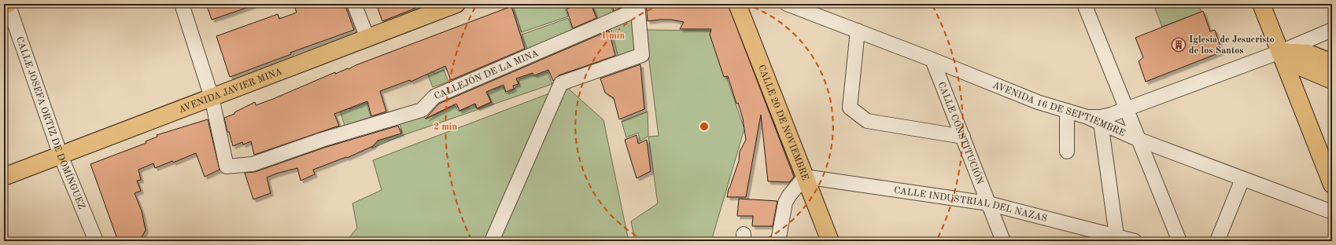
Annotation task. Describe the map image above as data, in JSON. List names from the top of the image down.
{
  "streets": {
    "main road": ["AVENIDA JAVIER MINA", "CALLE 20 DE NOVIEMBRE"],
    "street": [
      "CALLEJÓN DE LA MINA",
      "AVENIDA 16 DE SEPTIEMBRE",
      "CALLE JOSEFA ORTIZ DE DOMÍNGUEZ",
      "CALLE CONSTITUCIÓN",
      "CALLE INDUSTRIAL DEL NAZAS"
    ]
  },
  "crossings": [
    ["CALLEJÓN DE LA MINA", "AVENIDA JAVIER MINA"],
    ["AVENIDA JAVIER MINA", "CALLE JOSEFA ORTIZ DE DOMÍNGUEZ"],
    ["AVENIDA 16 DE SEPTIEMBRE", "CALLE CONSTITUCIÓN"],
    ["CALLE 20 DE NOVIEMBRE", "CALLE INDUSTRIAL DEL NAZAS"],
    ["CALLE CONSTITUCIÓN", "CALLE INDUSTRIAL DEL NAZAS"]
  ],
  "places": {
    "building": ["Iglesia de Jesucristo de los Santos"]
  },
  "rings": ["1 min", "2 min"]
}
